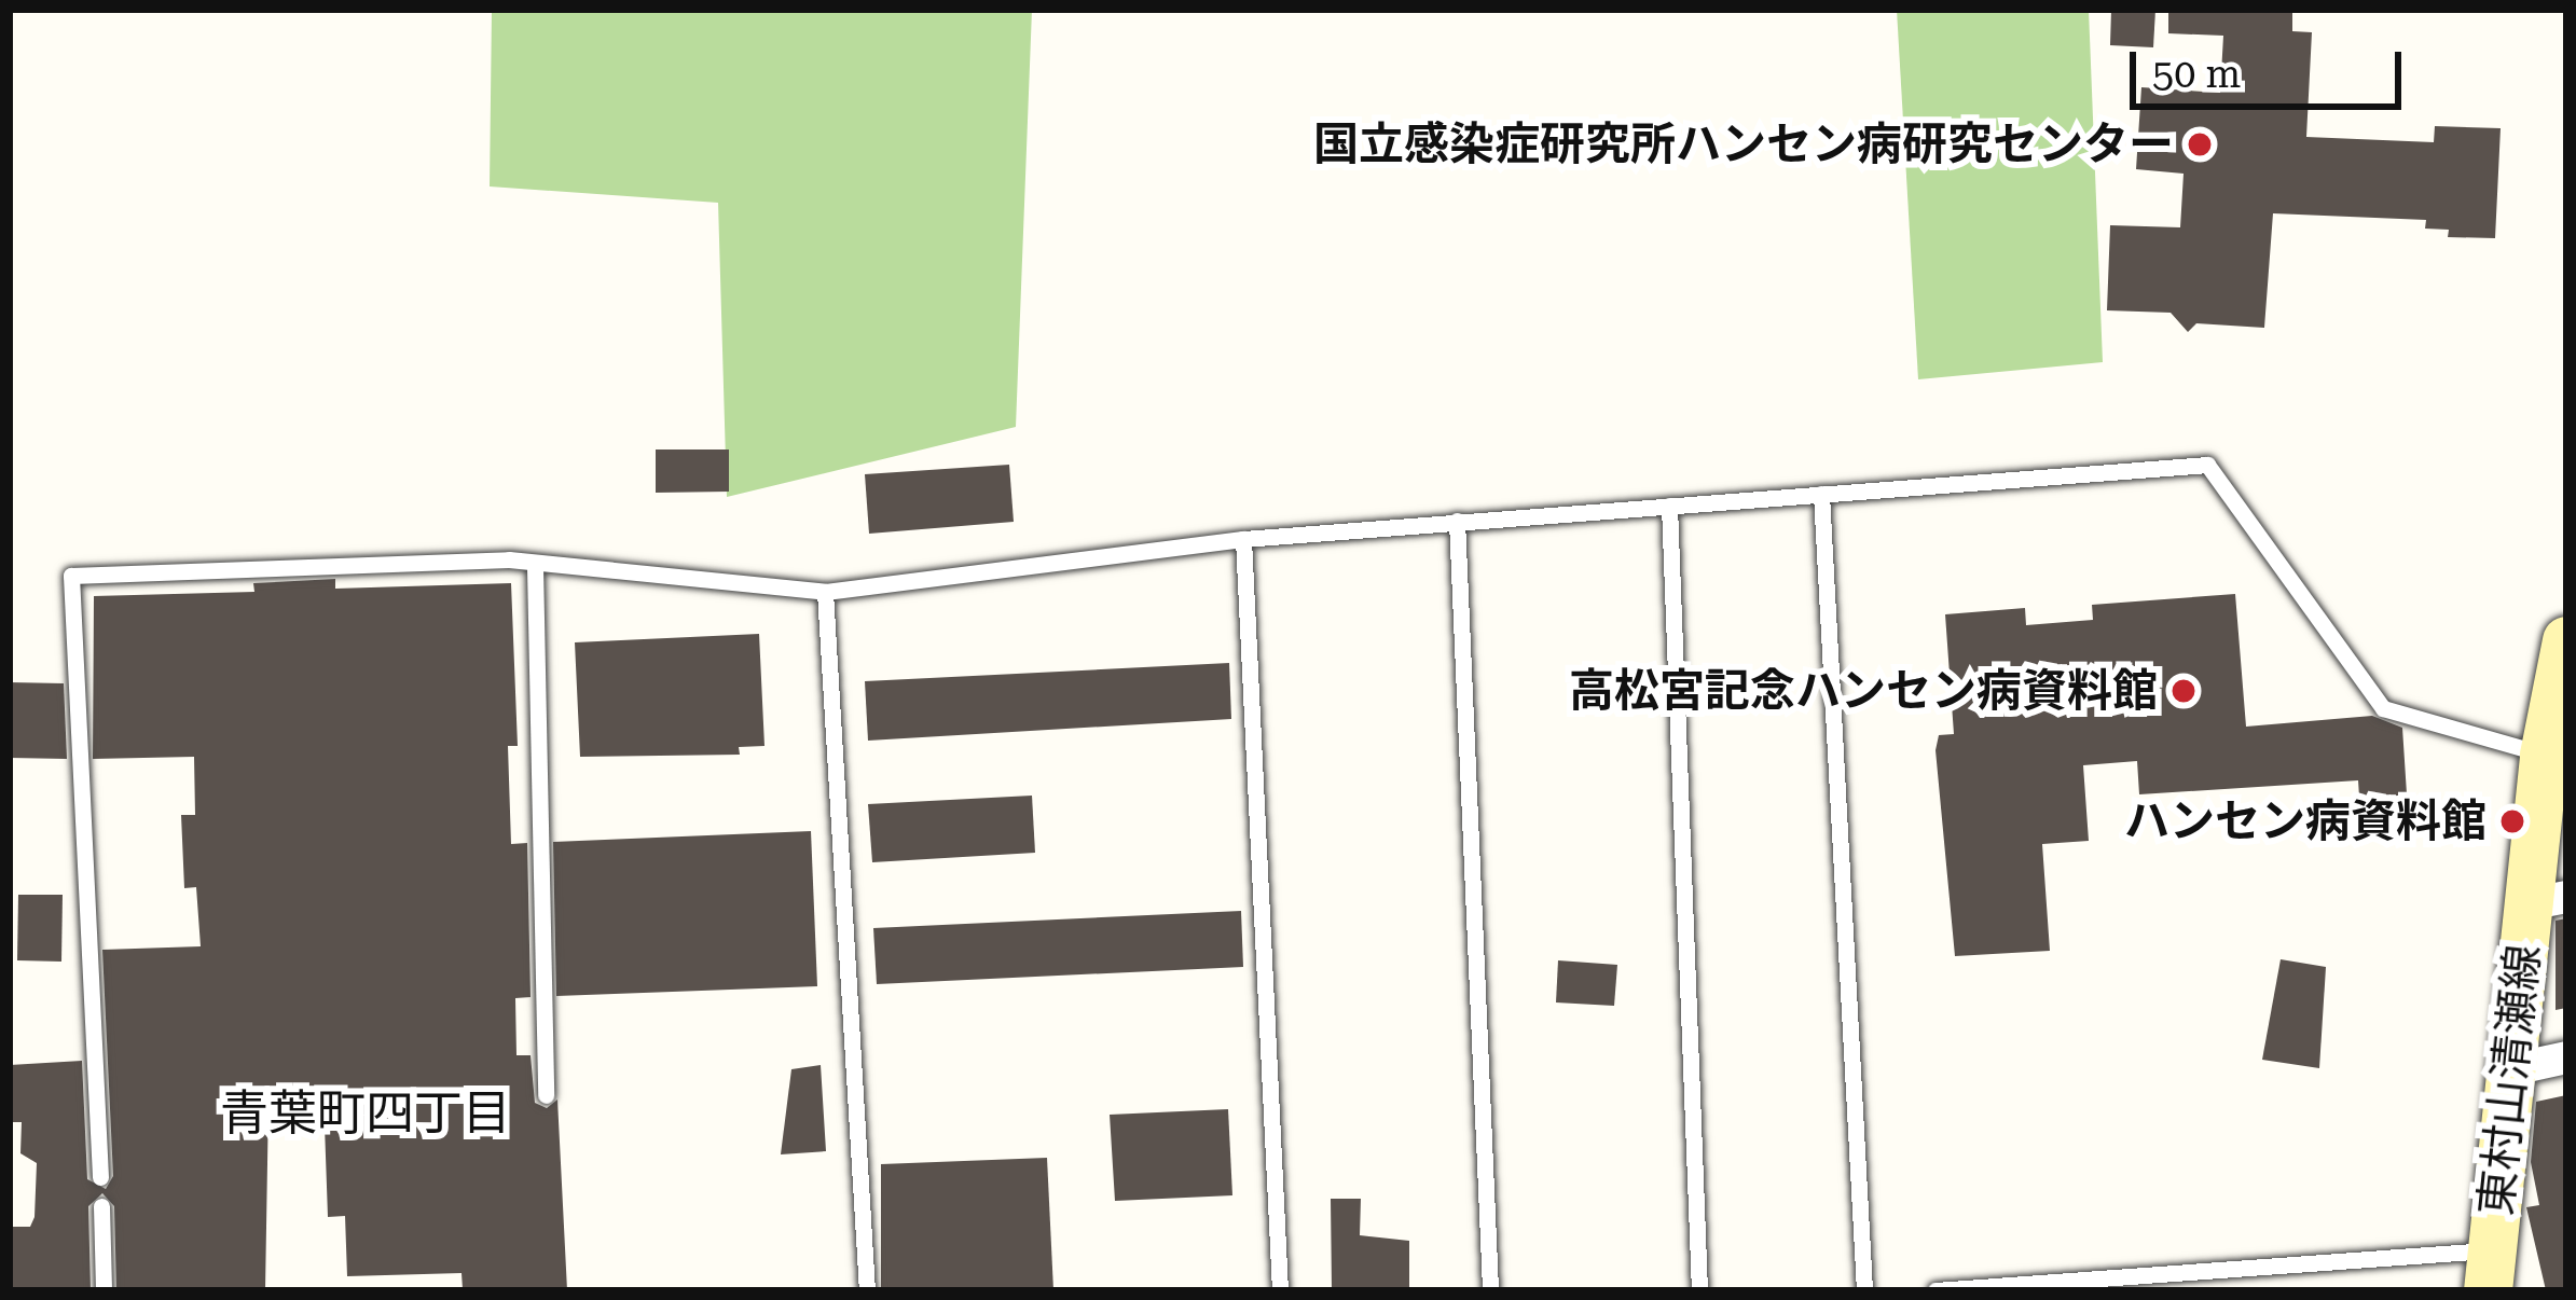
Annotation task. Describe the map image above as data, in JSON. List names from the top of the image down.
{
  "streets": {
    "main road": ["東村山清瀬線"]
  },
  "districts": ["青葉町四丁目"],
  "places": ["国立感染症研究所ハンセン病研究センター", "高松宮記念ハンセン病資料館", "ハンセン病資料館"],
  "scale_bar": "50 m"
}
